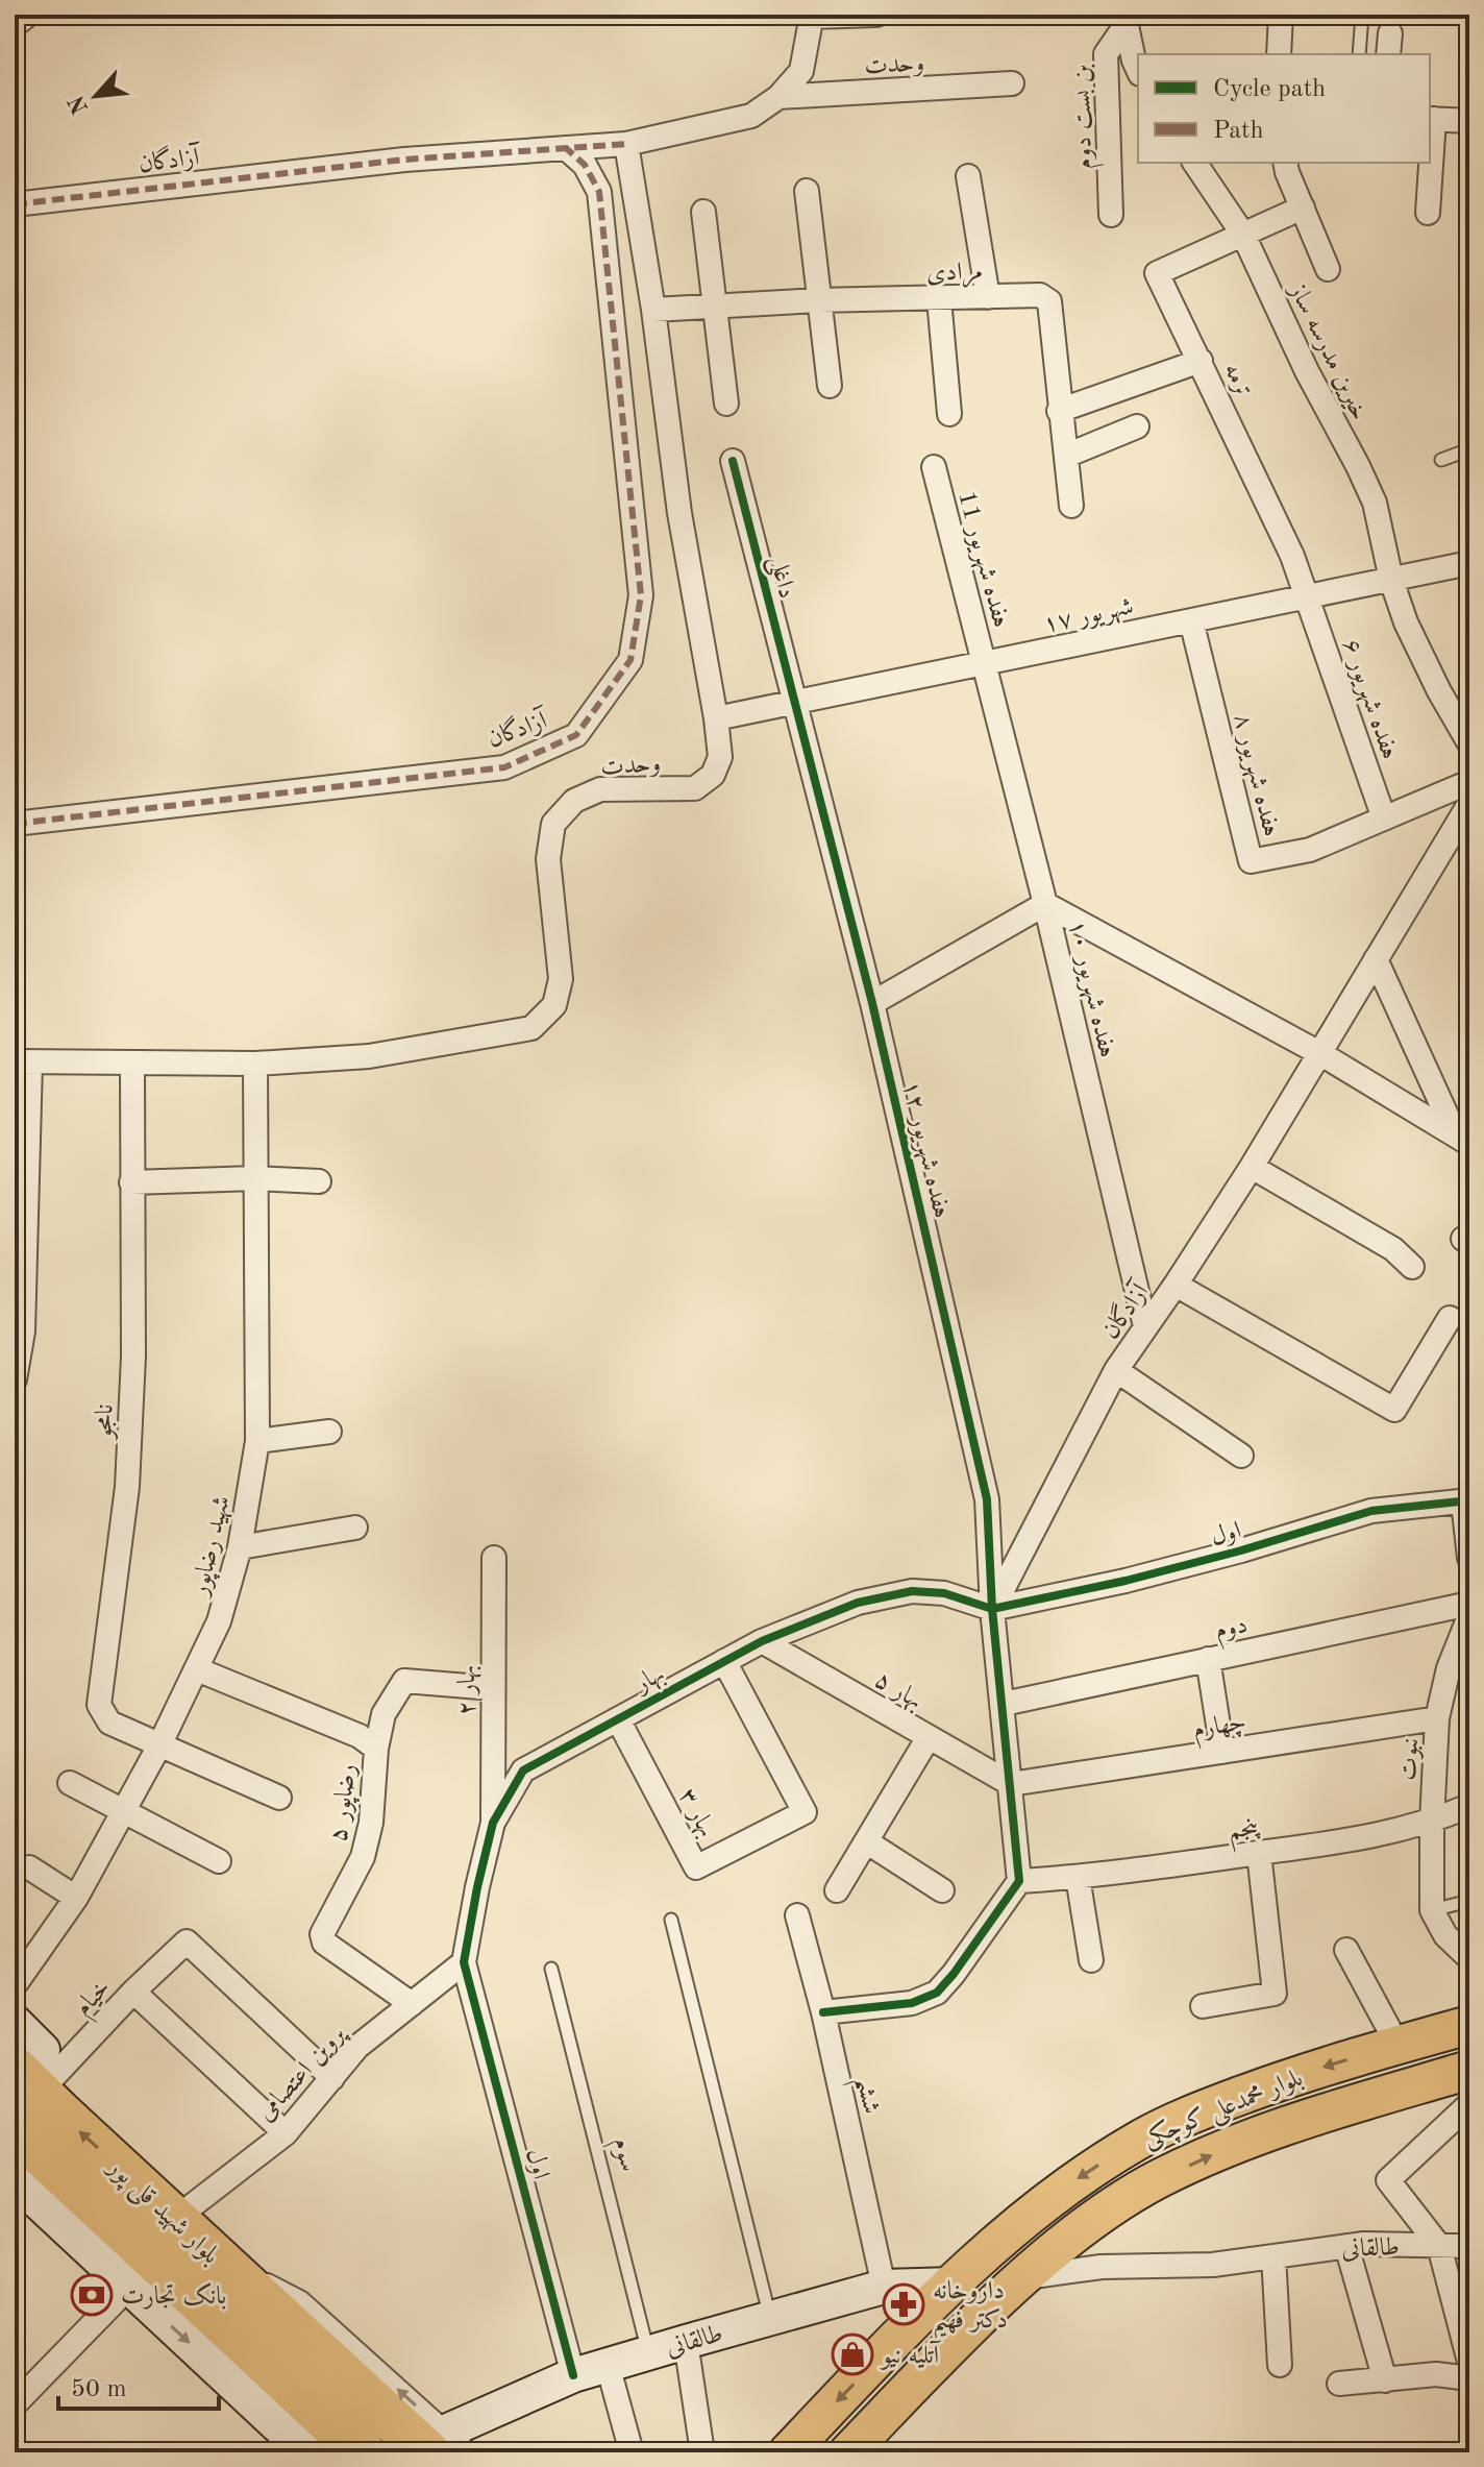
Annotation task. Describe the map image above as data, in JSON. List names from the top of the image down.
{
  "streets": {
    "highway": ["بلوار شهید قلی پور"],
    "main road": ["بلوار محمدعلی کوچکی"],
    "street": [
      "وحدت",
      "بن بست دوم",
      "آزادگان",
      "مرادی",
      "خیرین مدرسه ساز",
      "ترمه",
      "هفده شهریور 11",
      "داغلی",
      "۱۷ شهریور",
      "هفده شهریور ۶",
      "هفده شهریور ۸",
      "هفده شهریور ۱۰",
      "هفده شهریور ۱۲",
      "نامجو",
      "اول",
      "شهید رضاپور",
      "دوم",
      "بهار",
      "بهار ۵",
      "بهار ۲",
      "چهارم",
      "نبوت",
      "رضاپور ۵",
      "بهار ۳",
      "پنجم",
      "خیام",
      "پروین اعتصامی",
      "ششم",
      "طالقانی"
    ],
    "lane": ["سوم"]
  },
  "crossings": [
    ["وحدت", "آزادگان"],
    ["وحدت", "مرادی"],
    ["وحدت", "۱۷ شهریور"],
    ["وحدت", "نامجو"],
    ["وحدت", "شهید رضاپور"],
    ["آزادگان", "هفده شهریور ۱۰"],
    ["آزادگان", "هفده شهریور ۱۲"],
    ["آزادگان", "اول"],
    ["آزادگان", "بهار"],
    ["خیرین مدرسه ساز", "ترمه"],
    ["خیرین مدرسه ساز", "۱۷ شهریور"],
    ["ترمه", "۱۷ شهریور"],
    ["ترمه", "هفده شهریور ۶"],
    ["هفده شهریور 11", "۱۷ شهریور"],
    ["هفده شهریور 11", "هفده شهریور ۱۰"],
    ["داغلی", "۱۷ شهریور"],
    ["داغلی", "هفده شهریور ۱۲"],
    ["۱۷ شهریور", "هفده شهریور ۶"],
    ["۱۷ شهریور", "هفده شهریور ۸"],
    ["۱۷ شهریور", "هفده شهریور ۱۰"],
    ["۱۷ شهریور", "هفده شهریور ۱۲"],
    ["هفده شهریور ۶", "هفده شهریور ۸"],
    ["هفده شهریور ۱۲", "اول"],
    ["هفده شهریور ۱۲", "دوم"],
    ["هفده شهریور ۱۲", "بهار"],
    ["هفده شهریور ۱۲", "بهار ۵"],
    ["هفده شهریور ۱۲", "چهارم"],
    ["هفده شهریور ۱۲", "پنجم"],
    ["نامجو", "شهید رضاپور"],
    ["اول", "بهار"],
    ["اول", "پروین اعتصامی"],
    ["اول", "طالقانی"],
    ["شهید رضاپور", "رضاپور ۵"],
    ["بهار", "بهار ۵"],
    ["بهار", "بهار ۲"],
    ["بهار", "بهار ۳"],
    ["بهار", "پروین اعتصامی"],
    ["بهار ۵", "چهارم"],
    ["چهارم", "نبوت"],
    ["نبوت", "پنجم"],
    ["رضاپور ۵", "پروین اعتصامی"],
    ["خیام", "پروین اعتصامی"],
    ["خیام", "بلوار شهید قلی پور"],
    ["پروین اعتصامی", "بلوار شهید قلی پور"],
    ["ششم", "طالقانی"],
    ["بلوار محمدعلی کوچکی", "طالقانی"],
    ["سوم", "طالقانی"],
    ["بلوار شهید قلی پور", "طالقانی"]
  ],
  "places": {
    "bank": ["بانک تجارت"],
    "pharmacy": ["داروخانه دکتر فهیم"],
    "shop": ["آتلیه نیو"]
  },
  "legend": ["Cycle path", "Path"],
  "scale_bar": "50 m",
  "north": "bottom left"
}
